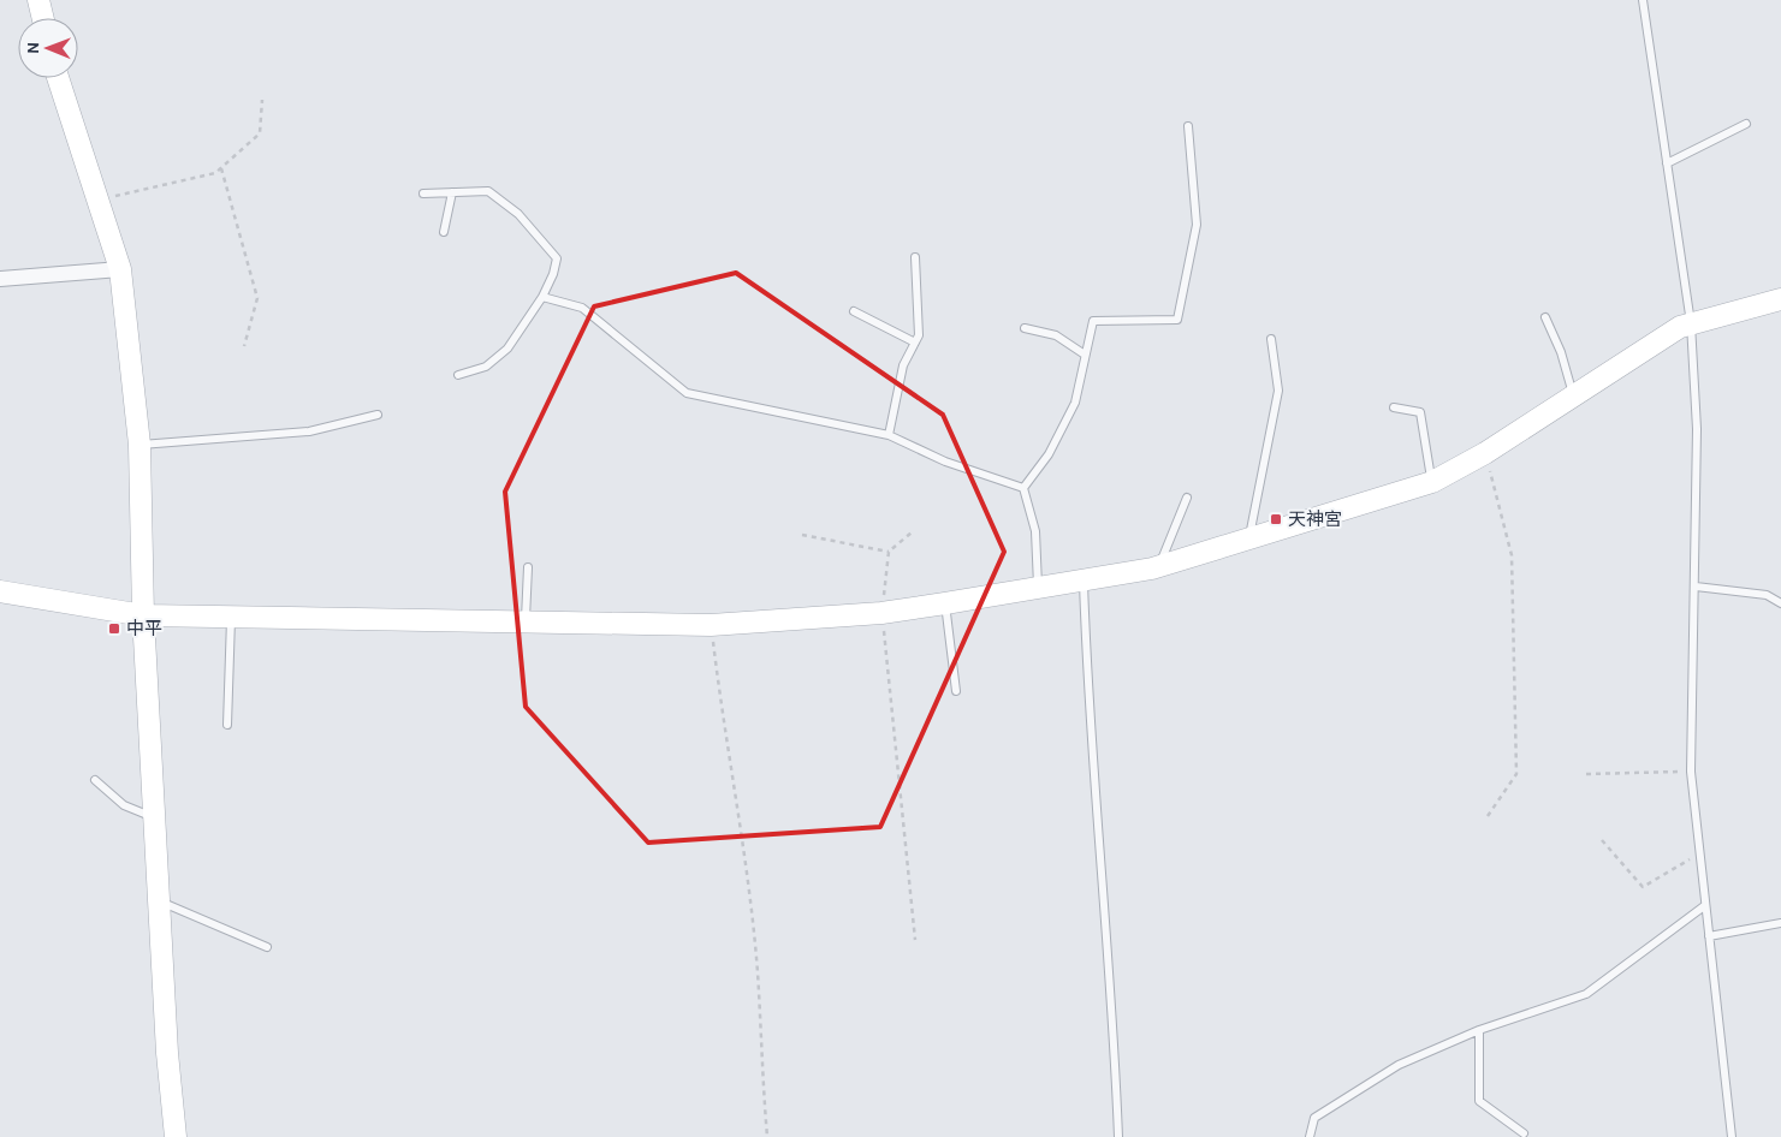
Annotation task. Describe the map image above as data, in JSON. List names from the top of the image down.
{
  "places": {
    "transit": ["天神宮", "中平"]
  },
  "north": "left"
}
